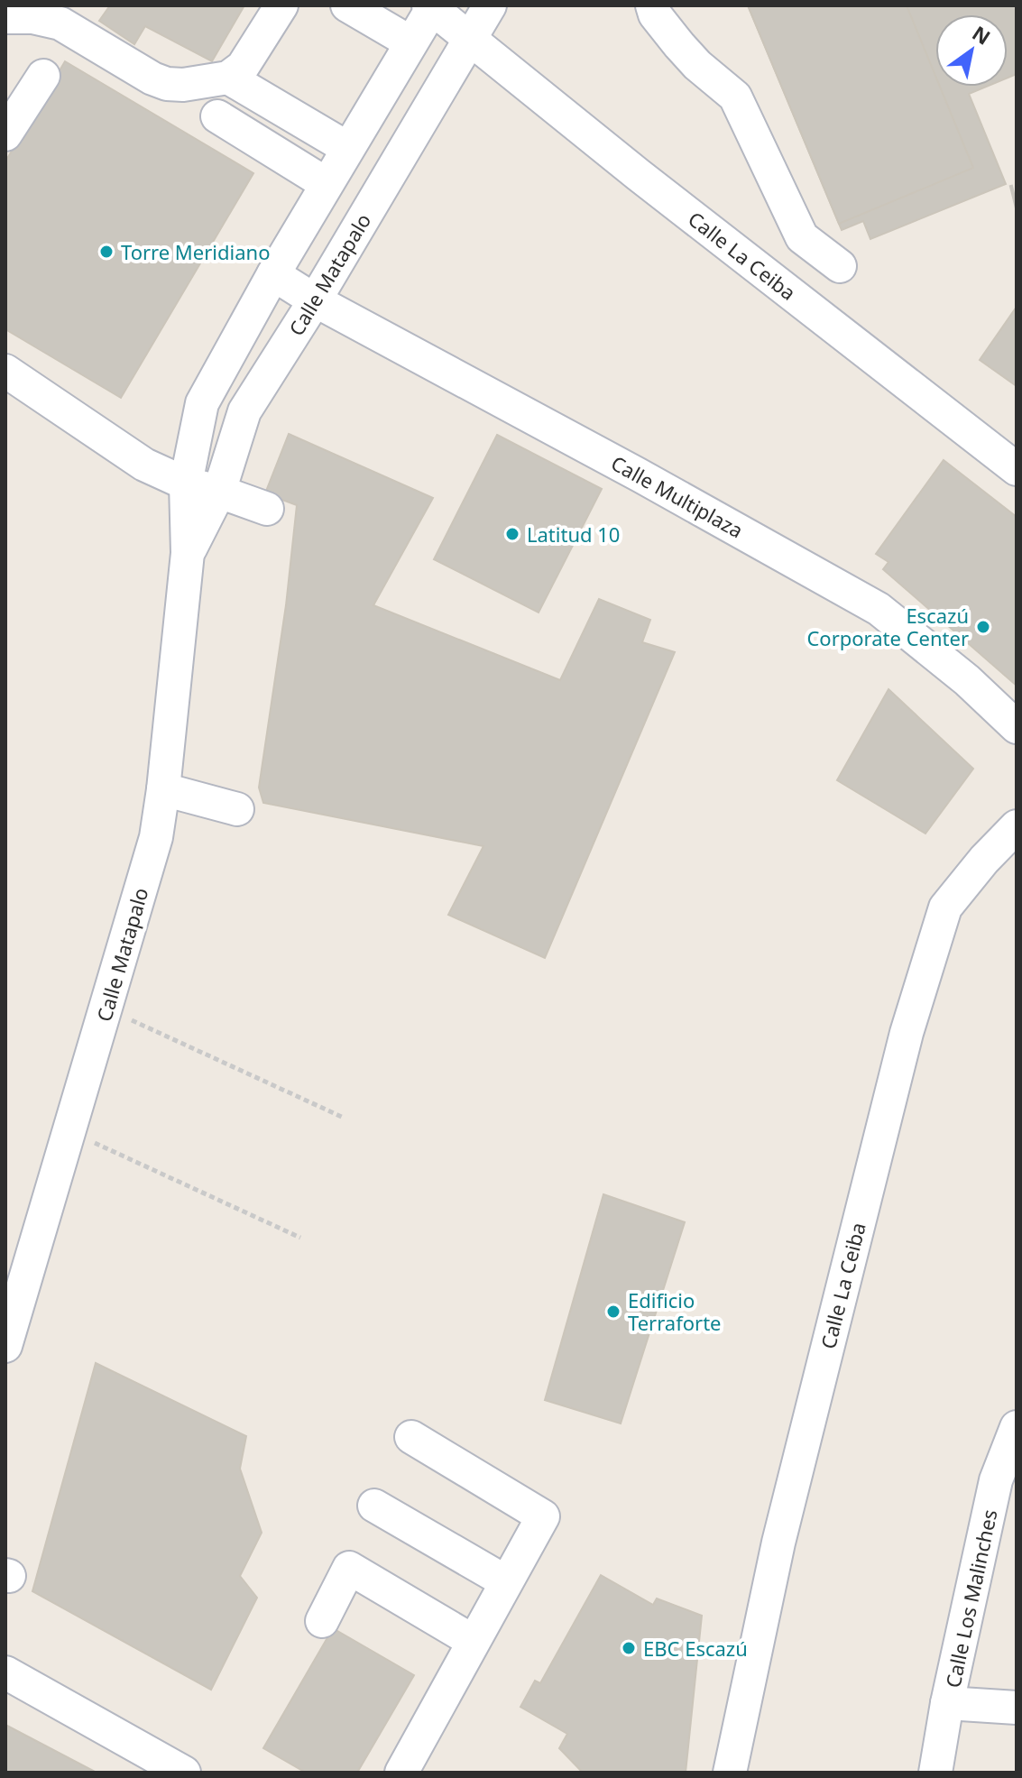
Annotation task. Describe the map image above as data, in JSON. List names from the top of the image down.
{
  "streets": {
    "street": [
      "Calle La Ceiba",
      "Calle Matapalo",
      "Calle Multiplaza",
      "Calle Los Malinches"
    ]
  },
  "crossings": [
    ["Calle La Ceiba", "Calle Matapalo"],
    ["Calle Matapalo", "Calle Multiplaza"]
  ],
  "places": [
    "Torre Meridiano",
    "Latitud 10",
    "Escazú Corporate Center",
    "Edificio Terraforte",
    "EBC Escazú"
  ],
  "north": "top right"
}
